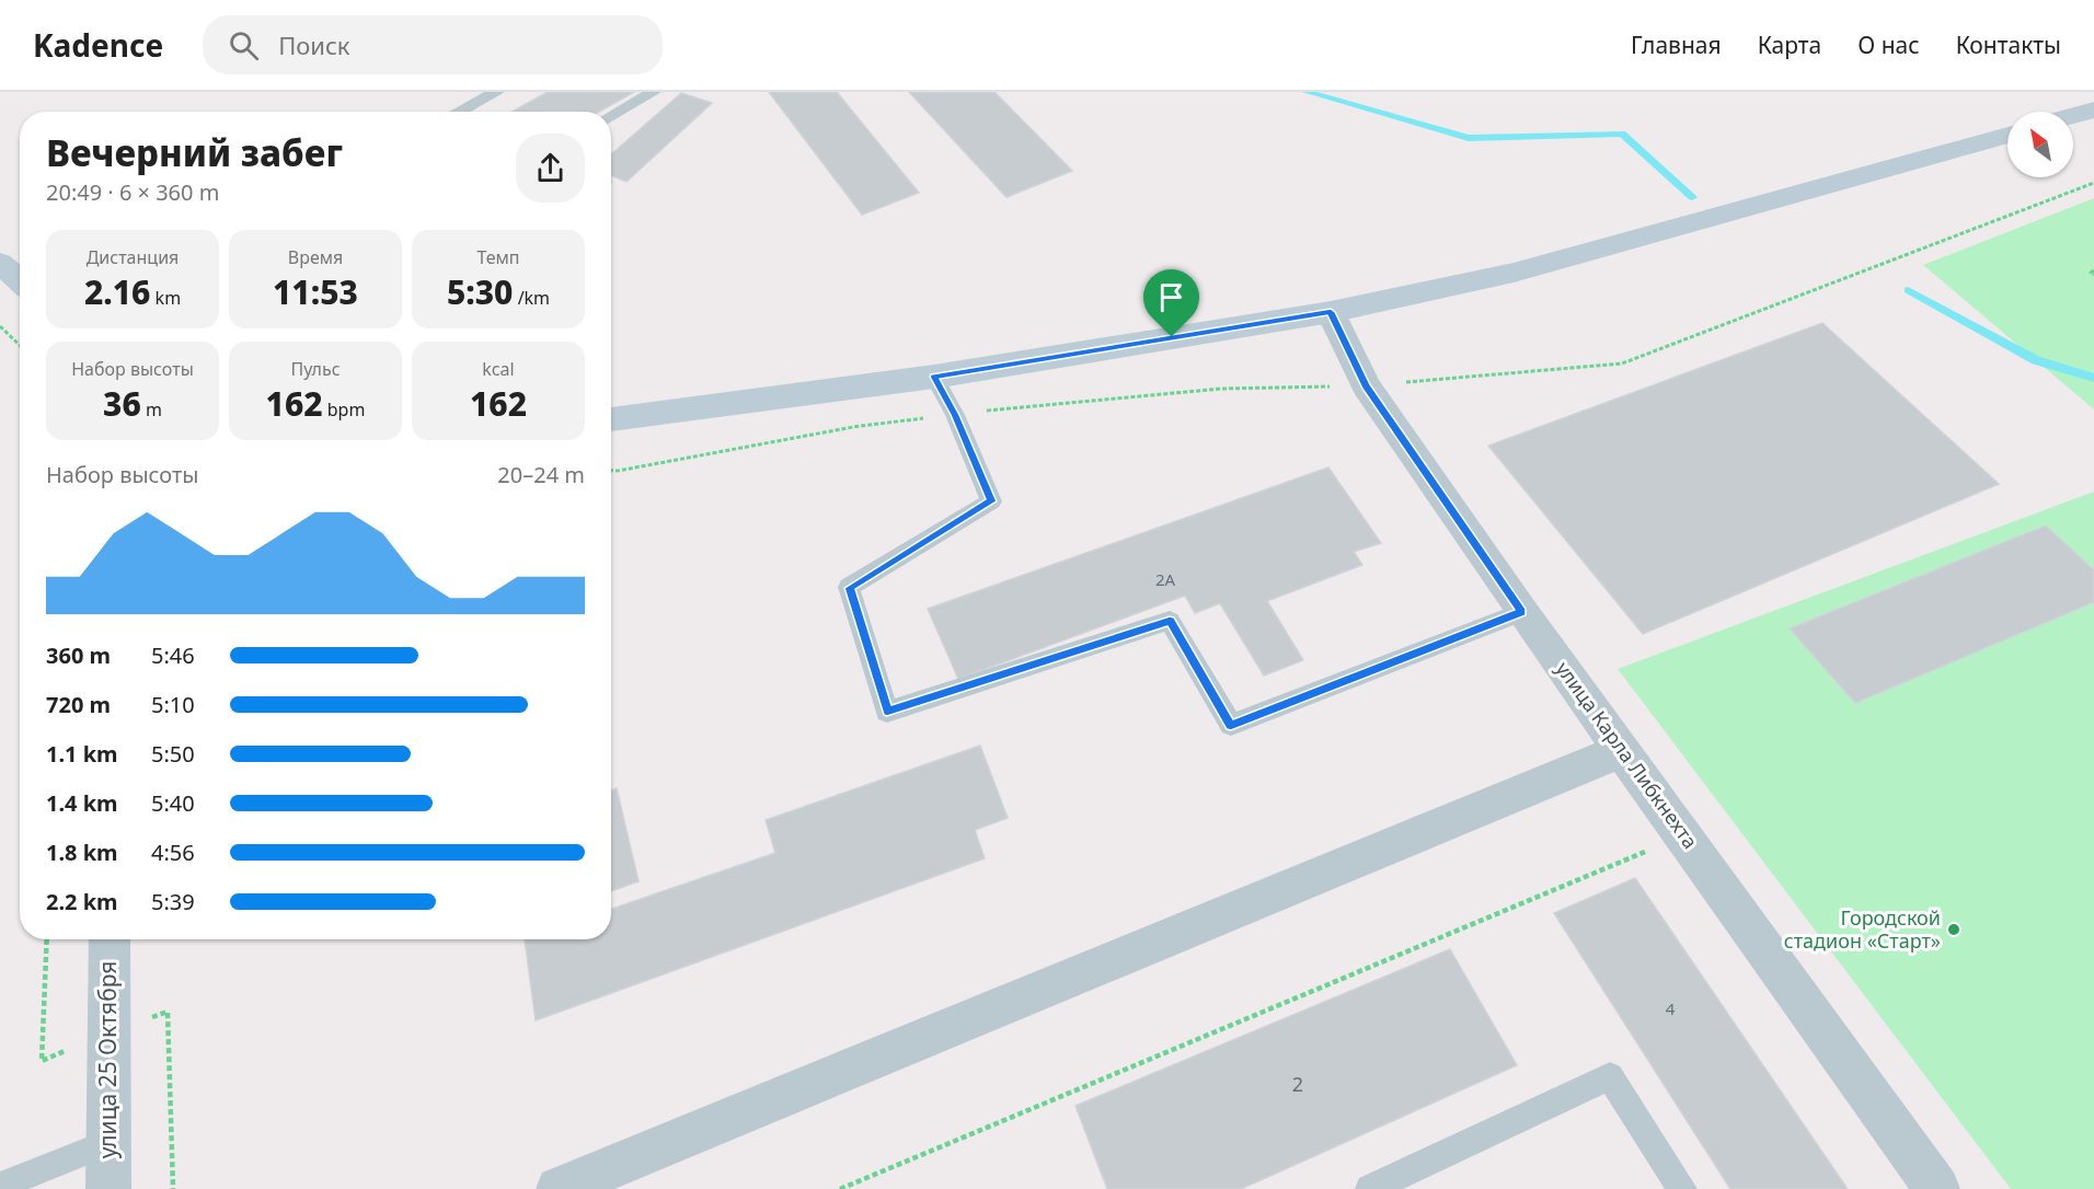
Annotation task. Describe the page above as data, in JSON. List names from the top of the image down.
{
  "streets": {
    "street": ["улица Карла Либкнехта", "улица 25 Октября"]
  },
  "places": ["Городской стадион «Старт»"],
  "house_numbers": ["2А", "4", "2"],
  "north": "top left",
  "page": {
    "header": "Kadence",
    "search": "Поиск",
    "nav": [
      "Главная",
      "Карта",
      "О нас",
      "Контакты"
    ],
    "heading": ["Вечерний забег", "20:49 · 6 × 360 m"],
    "stats": [
      ["Дистанция", "2.16 km"],
      ["Время", "11:53"],
      ["Темп", "5:30 /km"],
      ["Набор высоты", "36 m"],
      ["Пульс", "162 bpm"],
      ["kcal", "162"]
    ],
    "chart": ["Набор высоты", "20–24 m"],
    "list": [
      {
        "name": "360 m",
        "note": "5:46"
      },
      {
        "name": "720 m",
        "note": "5:10"
      },
      {
        "name": "1.1 km",
        "note": "5:50"
      },
      {
        "name": "1.4 km",
        "note": "5:40"
      },
      {
        "name": "1.8 km",
        "note": "4:56"
      },
      {
        "name": "2.2 km",
        "note": "5:39"
      }
    ]
  }
}
